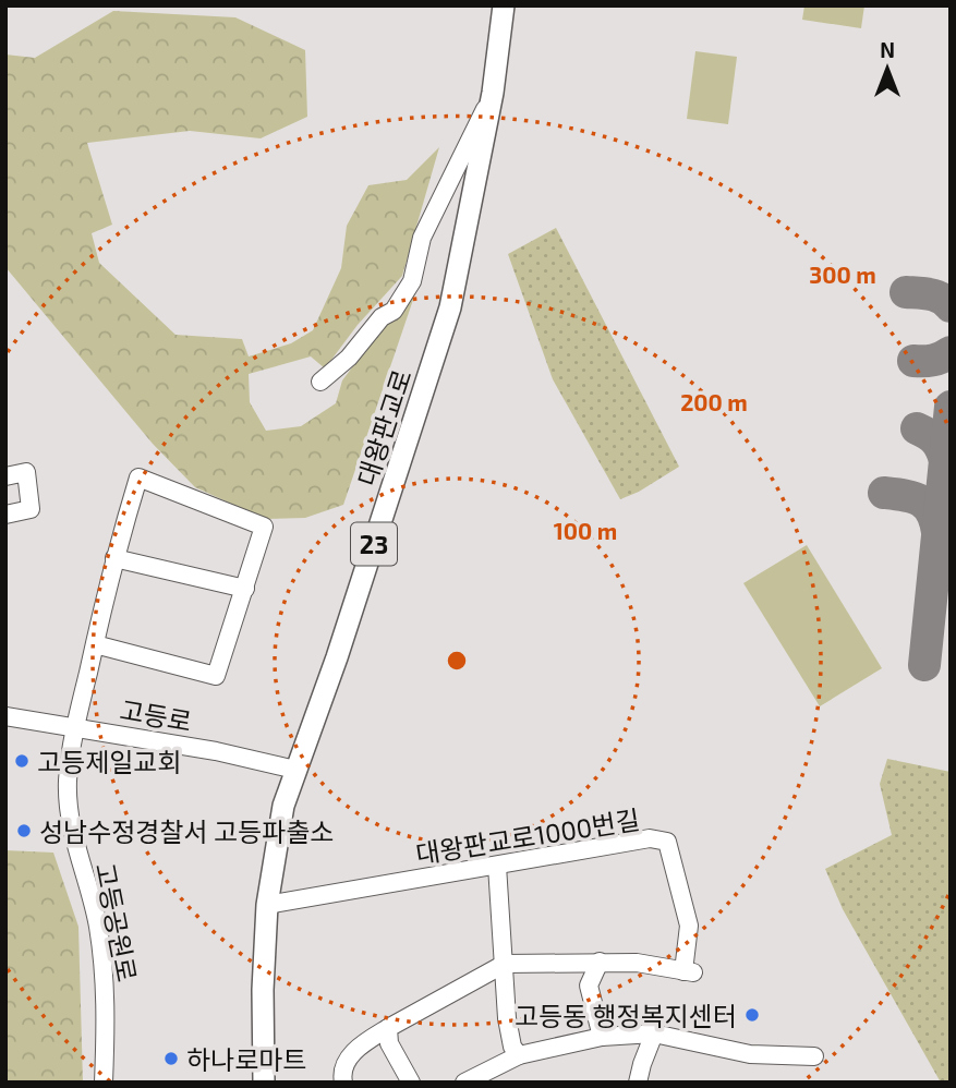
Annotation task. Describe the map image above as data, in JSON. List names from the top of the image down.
{
  "streets": {
    "main road": ["대왕판교로", "23"],
    "street": ["고등로", "대왕판교로1000번길", "고등공원로"]
  },
  "crossings": [
    ["대왕판교로", "고등로"],
    ["대왕판교로", "대왕판교로1000번길"],
    ["고등로", "고등공원로"]
  ],
  "places": [
    "고등제일교회",
    "성남수정경찰서 고등파출소",
    "고등동 행정복지센터",
    "하나로마트"
  ],
  "north": "top",
  "rings": ["300 m", "200 m", "100 m"]
}
